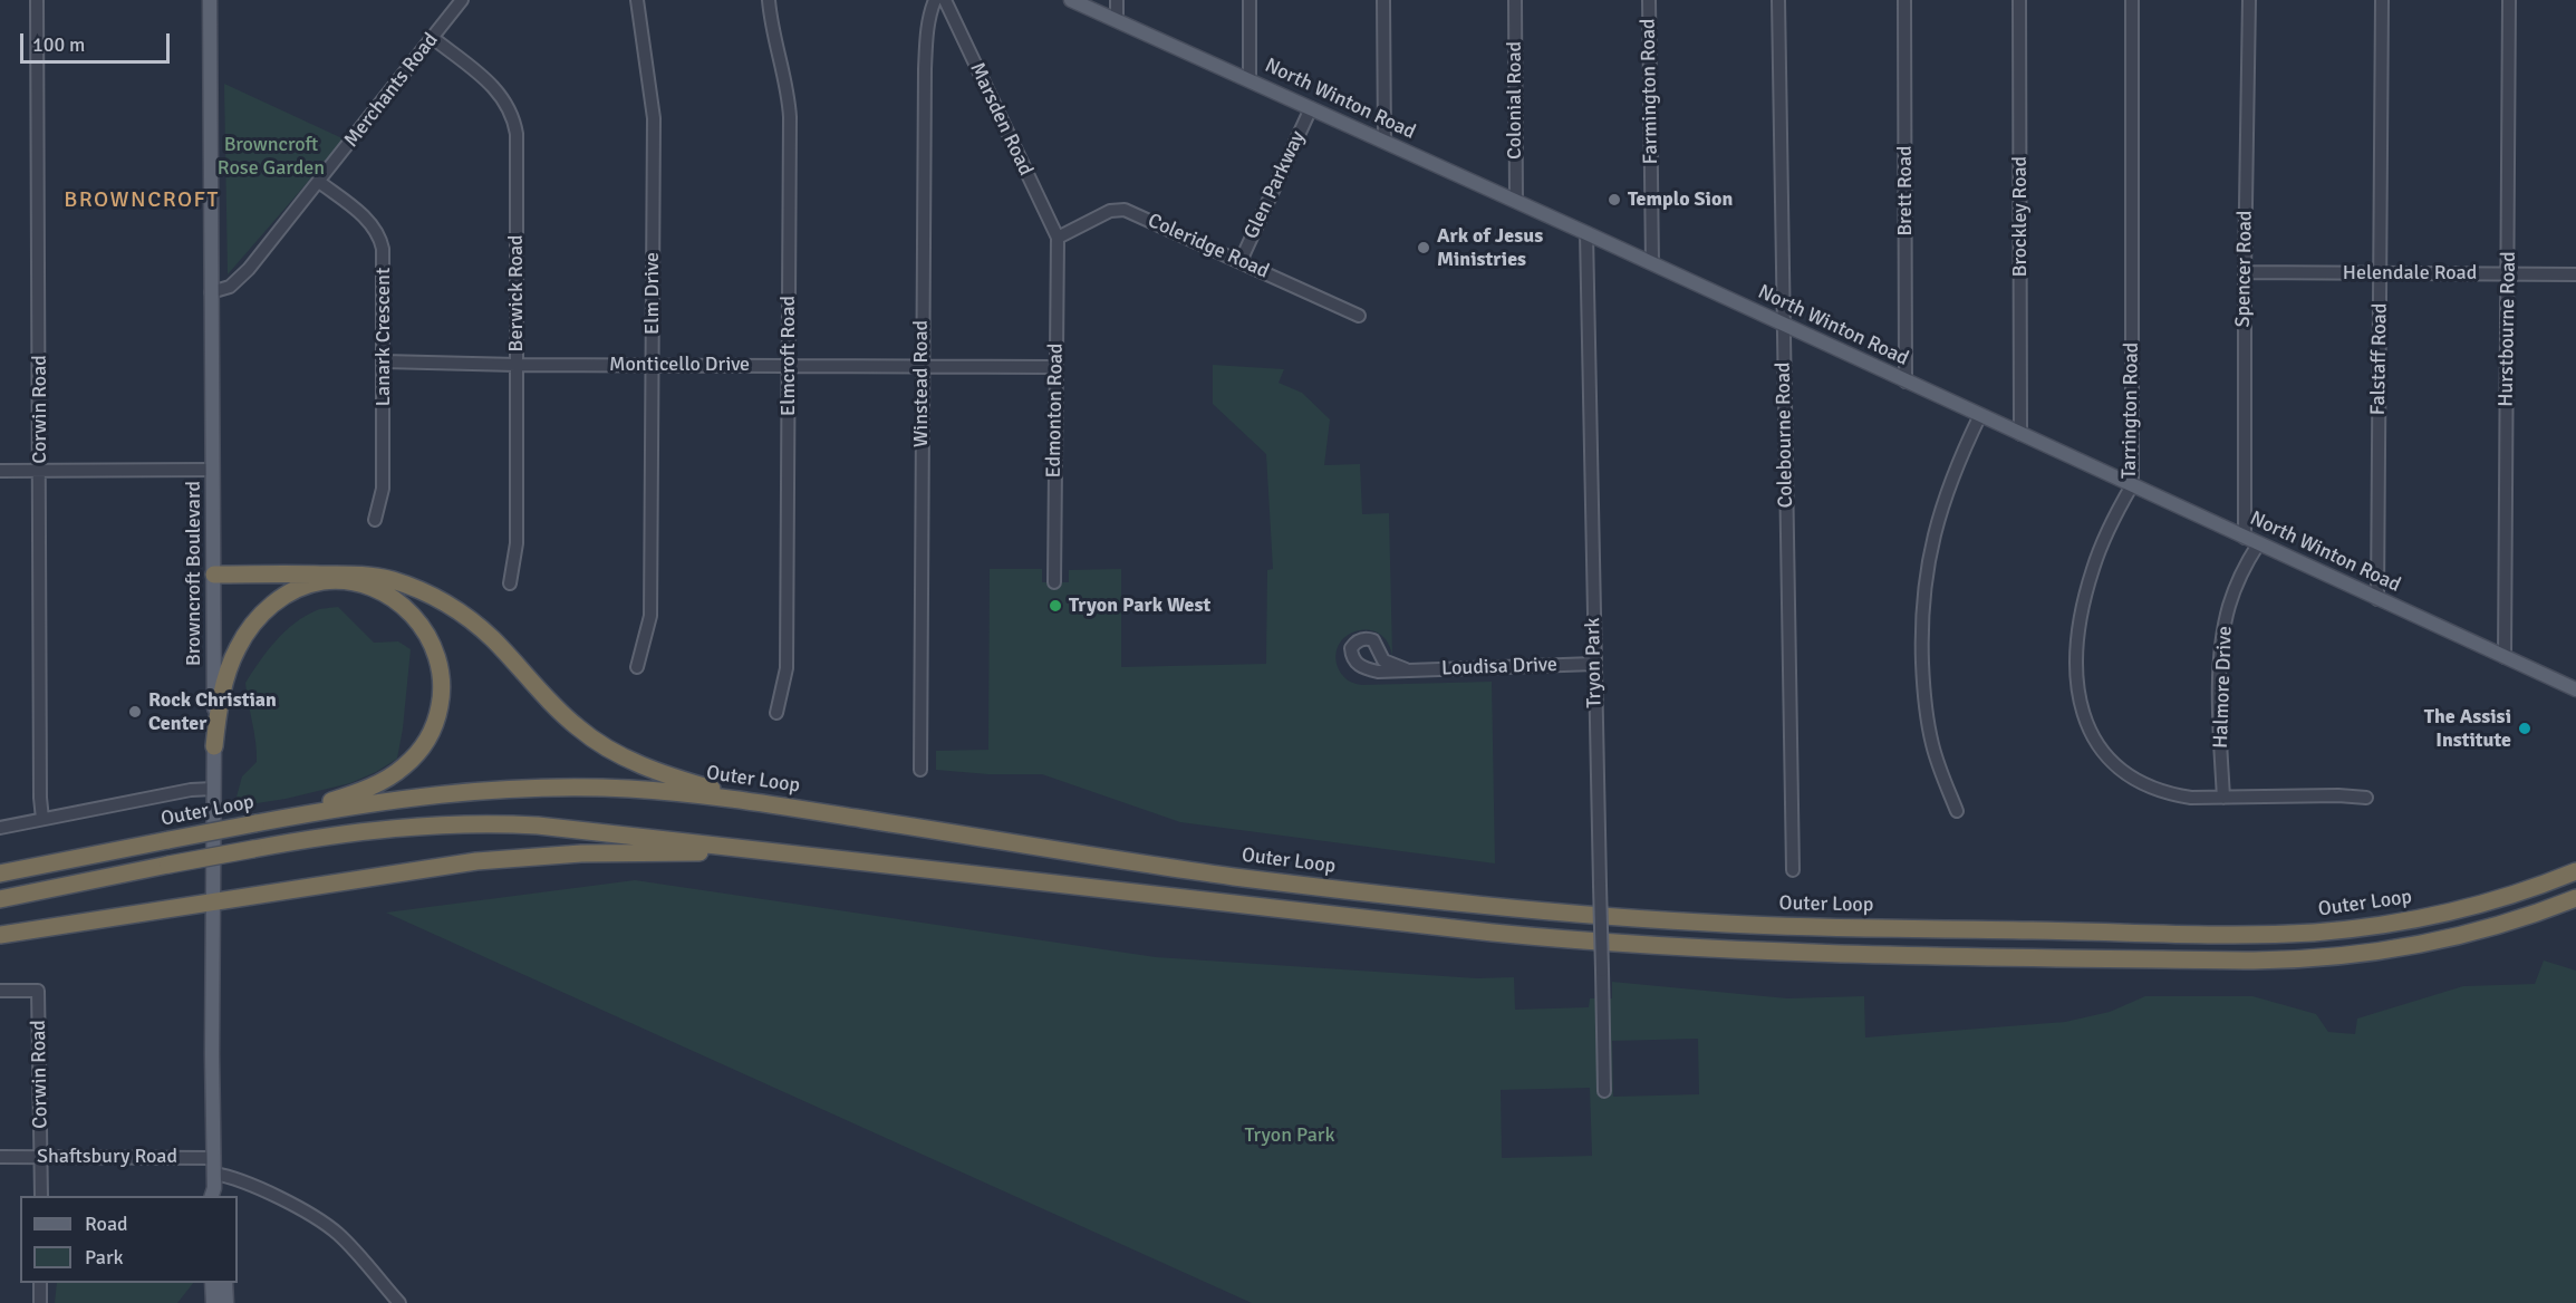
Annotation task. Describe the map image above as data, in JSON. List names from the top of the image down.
{
  "streets": {
    "highway": ["Outer Loop"],
    "main road": ["North Winton Road", "Browncroft Boulevard"],
    "street": [
      "Merchants Road",
      "Farmington Road",
      "Colonial Road",
      "Marsden Road",
      "Glen Parkway",
      "Brett Road",
      "Brockley Road",
      "Coleridge Road",
      "Spencer Road",
      "Helendale Road",
      "Berwick Road",
      "Elm Drive",
      "Hurstbourne Road",
      "Lanark Crescent",
      "Elmcroft Road",
      "Falstaff Road",
      "Monticello Drive",
      "Winstead Road",
      "Corwin Road",
      "Edmonton Road",
      "Tarrington Road",
      "Colebourne Road",
      "Tryon Park",
      "Loudisa Drive",
      "Halmore Drive",
      "Shaftsbury Road"
    ]
  },
  "crossings": [
    ["Merchants Road", "Berwick Road"],
    ["Merchants Road", "Lanark Crescent"],
    ["Merchants Road", "Browncroft Boulevard"],
    ["Farmington Road", "North Winton Road"],
    ["North Winton Road", "Colonial Road"],
    ["North Winton Road", "Glen Parkway"],
    ["North Winton Road", "Brett Road"],
    ["North Winton Road", "Brockley Road"],
    ["North Winton Road", "Spencer Road"],
    ["North Winton Road", "Hurstbourne Road"],
    ["North Winton Road", "Falstaff Road"],
    ["North Winton Road", "Tarrington Road"],
    ["North Winton Road", "Colebourne Road"],
    ["North Winton Road", "Tryon Park"],
    ["North Winton Road", "Halmore Drive"],
    ["Marsden Road", "Coleridge Road"],
    ["Marsden Road", "Edmonton Road"],
    ["Glen Parkway", "Coleridge Road"],
    ["Coleridge Road", "Edmonton Road"],
    ["Spencer Road", "Helendale Road"],
    ["Helendale Road", "Hurstbourne Road"],
    ["Helendale Road", "Falstaff Road"],
    ["Berwick Road", "Monticello Drive"],
    ["Elm Drive", "Monticello Drive"],
    ["Lanark Crescent", "Monticello Drive"],
    ["Elmcroft Road", "Monticello Drive"],
    ["Monticello Drive", "Winstead Road"],
    ["Monticello Drive", "Edmonton Road"],
    ["Corwin Road", "Shaftsbury Road"],
    ["Tarrington Road", "Halmore Drive"],
    ["Browncroft Boulevard", "Shaftsbury Road"],
    ["Tryon Park", "Loudisa Drive"]
  ],
  "districts": ["BROWNCROFT"],
  "parks": ["Browncroft Rose Garden", "Tryon Park"],
  "places": [
    "Templo Sion",
    "Ark of Jesus Ministries",
    "Tryon Park West",
    "Rock Christian Center",
    "The Assisi Institute"
  ],
  "legend": ["Road", "Park"],
  "scale_bar": "100 m"
}
